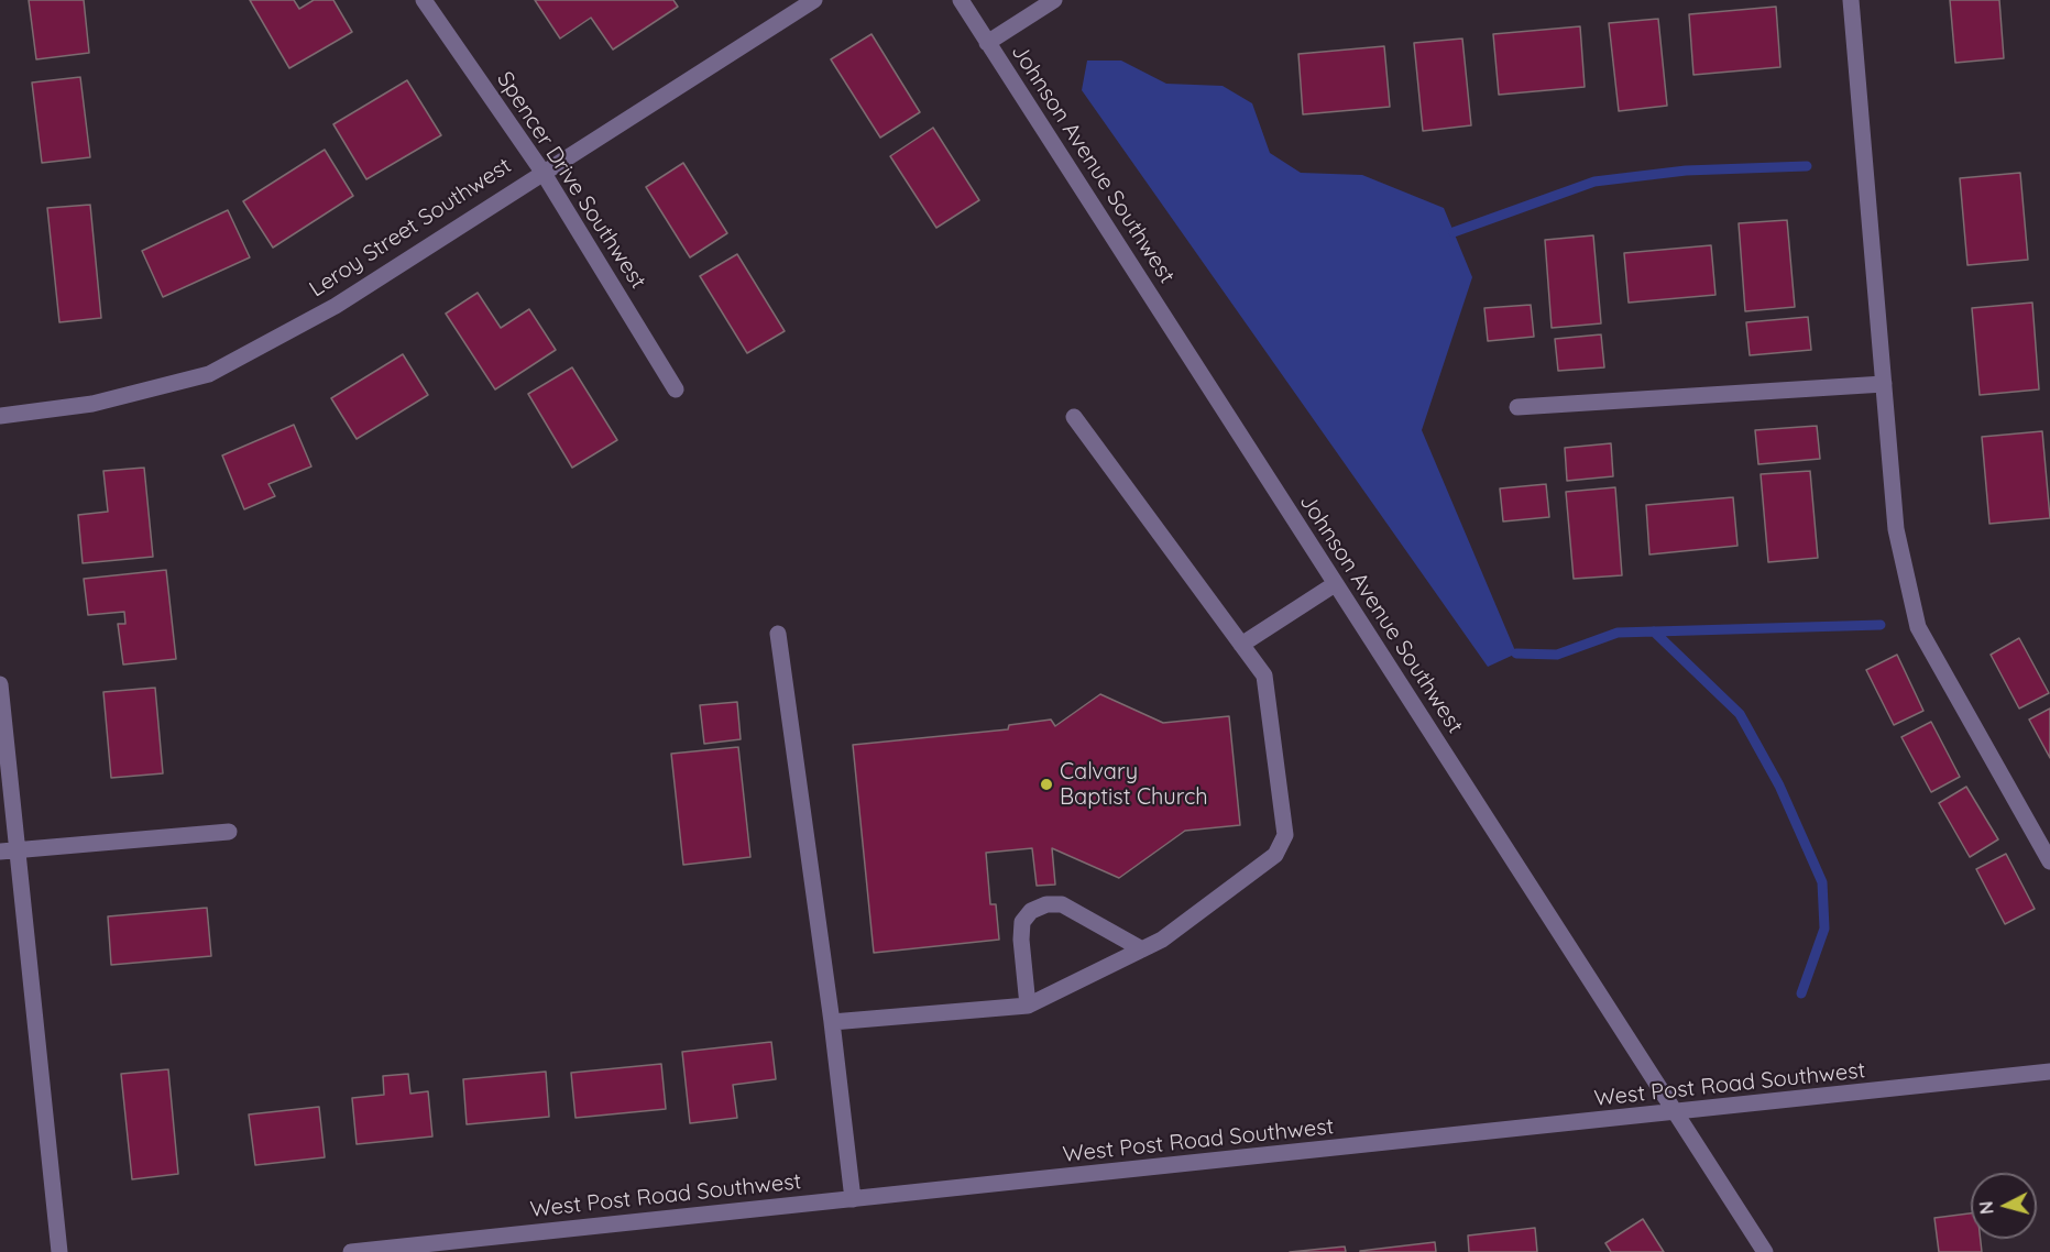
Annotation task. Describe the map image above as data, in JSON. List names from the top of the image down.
{
  "streets": {
    "street": [
      "Johnson Avenue Southwest",
      "Spencer Drive Southwest",
      "Leroy Street Southwest",
      "West Post Road Southwest"
    ]
  },
  "crossings": [
    ["Johnson Avenue Southwest", "West Post Road Southwest"],
    ["Spencer Drive Southwest", "Leroy Street Southwest"]
  ],
  "places": ["Calvary Baptist Church"],
  "north": "left"
}
